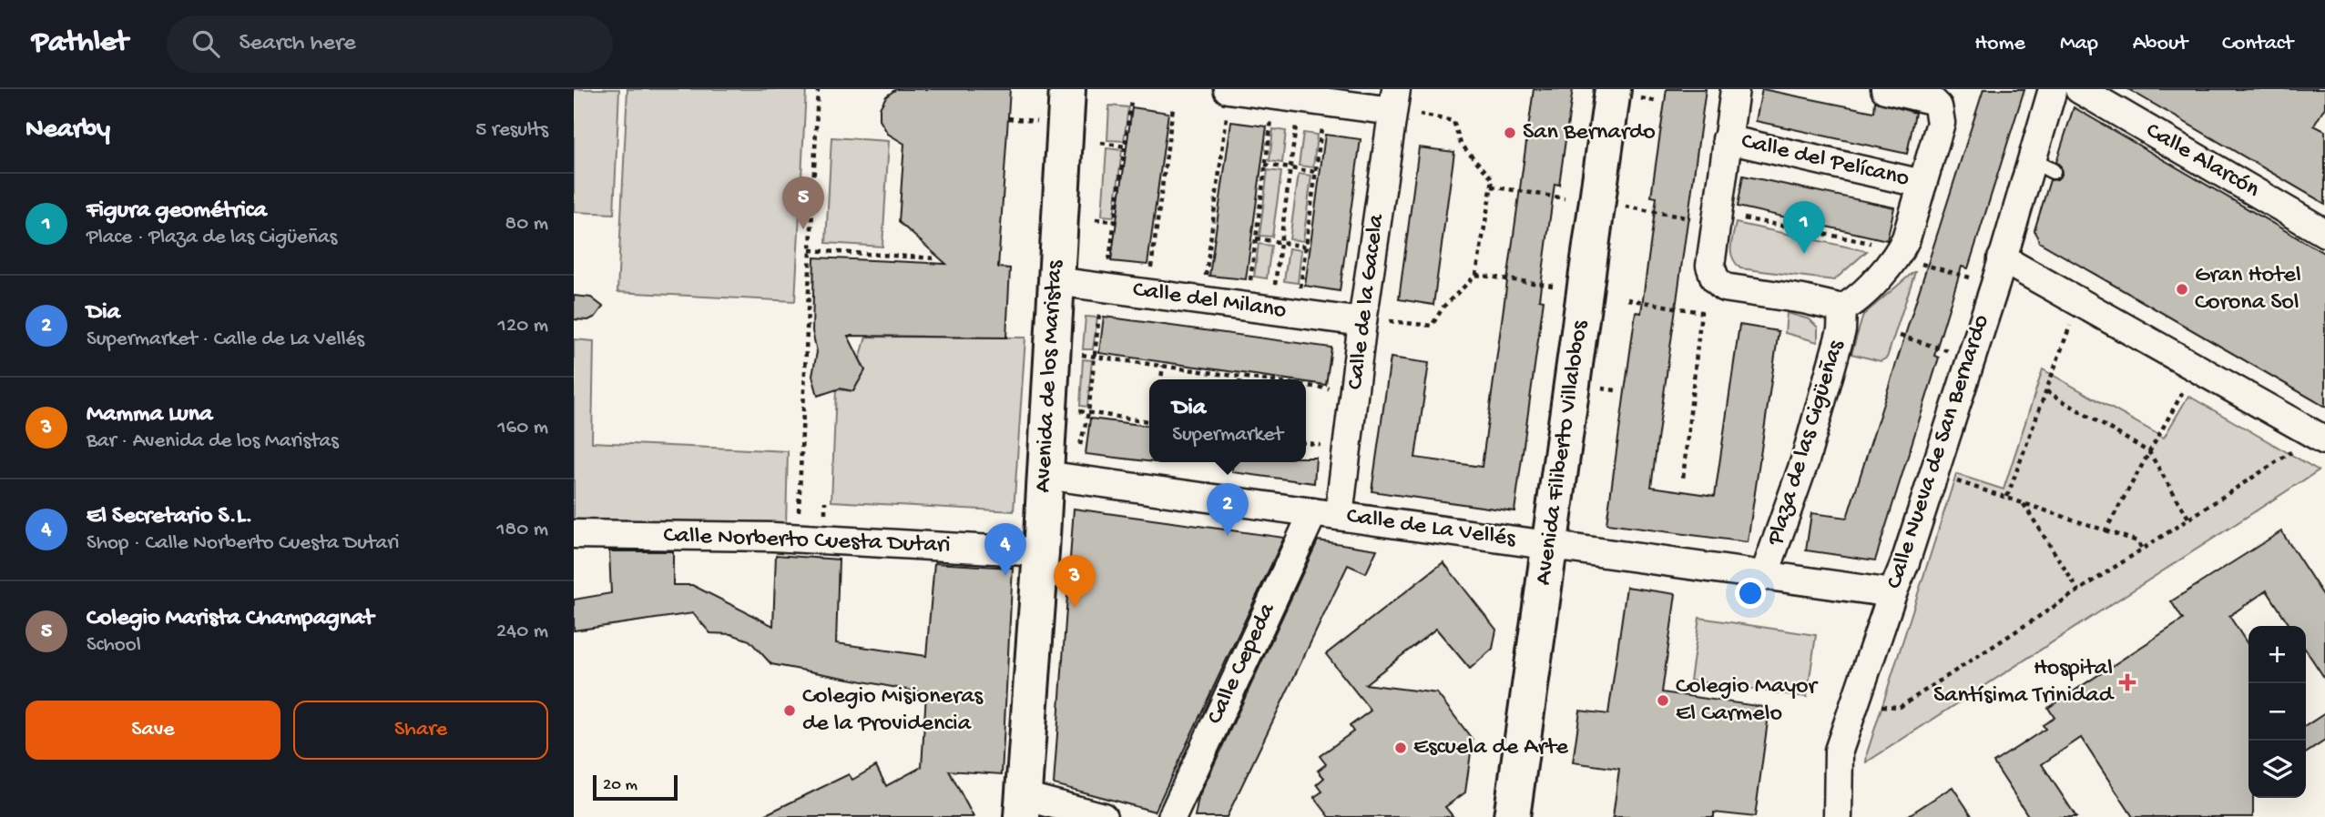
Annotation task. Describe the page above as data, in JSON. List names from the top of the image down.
{
  "streets": {
    "main road": ["Avenida de los Maristas", "Avenida Filiberto Villalobos"],
    "street": [
      "Calle del Pelícano",
      "Calle Alarcón",
      "Calle del Milano",
      "Calle de la Gacela",
      "Plaza de las Cigüeñas",
      "Calle Nueva de San Bernardo",
      "Calle de La Vellés",
      "Calle Norberto Cuesta Dutari",
      "Calle Cepeda"
    ]
  },
  "crossings": [
    ["Calle del Pelícano", "Plaza de las Cigüeñas"],
    ["Calle del Milano", "Calle de la Gacela"],
    ["Calle del Milano", "Avenida de los Maristas"],
    ["Calle de la Gacela", "Calle de La Vellés"],
    ["Calle de la Gacela", "Calle Cepeda"],
    ["Avenida de los Maristas", "Calle de La Vellés"],
    ["Avenida de los Maristas", "Calle Norberto Cuesta Dutari"],
    ["Plaza de las Cigüeñas", "Calle de La Vellés"],
    ["Calle Nueva de San Bernardo", "Calle de La Vellés"],
    ["Avenida Filiberto Villalobos", "Calle de La Vellés"],
    ["Calle de La Vellés", "Calle Cepeda"]
  ],
  "places": {
    "other": [
      "San Bernardo",
      "Gran Hotel Corona Sol",
      "Colegio Mayor El Carmelo",
      "Colegio Misioneras de la Providencia",
      "Escuela de Arte"
    ],
    "health": ["Hospital Santísima Trinidad"]
  },
  "scale_bar": "20 m",
  "page": {
    "header": "Pathlet",
    "search": "Search here",
    "nav": [
      "Home",
      "Map",
      "About",
      "Contact"
    ],
    "heading": ["Nearby", "5 results"],
    "list": [
      {
        "mark": "1",
        "name": "Figura geométrica",
        "note": "Place · Plaza de las Cigüeñas",
        "value": "80 m"
      },
      {
        "mark": "2",
        "name": "Dia",
        "note": "Supermarket · Calle de La Vellés",
        "value": "120 m"
      },
      {
        "mark": "3",
        "name": "Mamma Luna",
        "note": "Bar · Avenida de los Maristas",
        "value": "160 m"
      },
      {
        "mark": "4",
        "name": "El Secretario S.L.",
        "note": "Shop · Calle Norberto Cuesta Dutari",
        "value": "180 m"
      },
      {
        "mark": "5",
        "name": "Colegio Marista Champagnat",
        "note": "School",
        "value": "240 m"
      }
    ],
    "pins": [
      "5",
      "1",
      "2",
      "4",
      "3"
    ],
    "popup": ["Dia", "Supermarket"],
    "map_buttons": ["+", "−"],
    "buttons": ["Save", "Share"],
    "scale": "20 m"
  }
}
